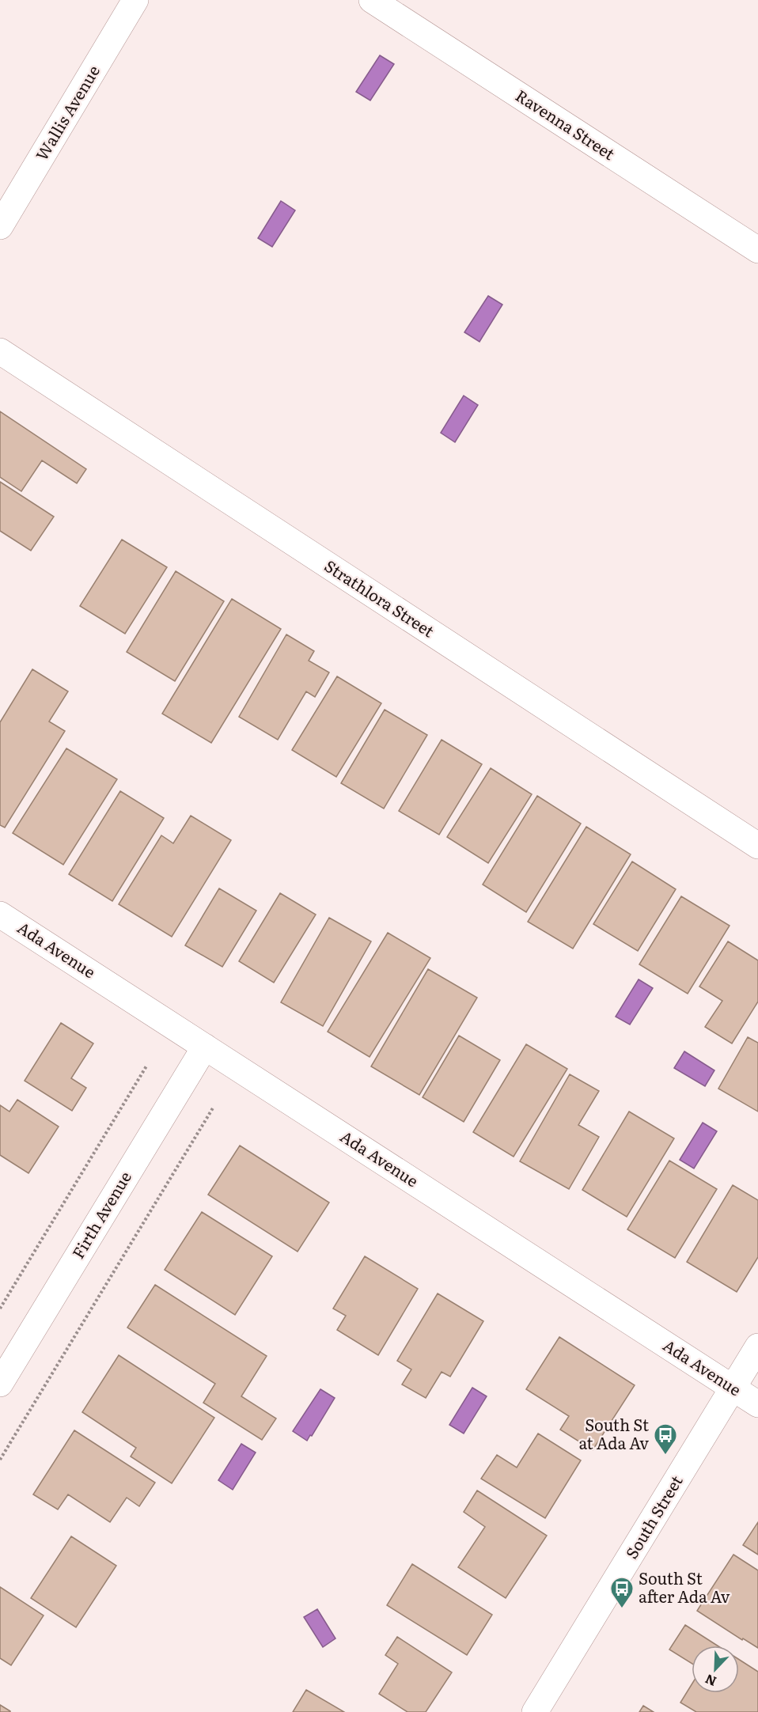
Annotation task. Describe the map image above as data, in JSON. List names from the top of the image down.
{
  "streets": {
    "street": [
      "Wallis Avenue",
      "Ravenna Street",
      "Strathlora Street",
      "Ada Avenue",
      "Firth Avenue",
      "South Street"
    ]
  },
  "crossings": [
    ["Ada Avenue", "Firth Avenue"],
    ["Ada Avenue", "South Street"]
  ],
  "places": {
    "bus stop": ["South St at Ada Av", "South St after Ada Av"]
  },
  "north": "bottom left"
}
